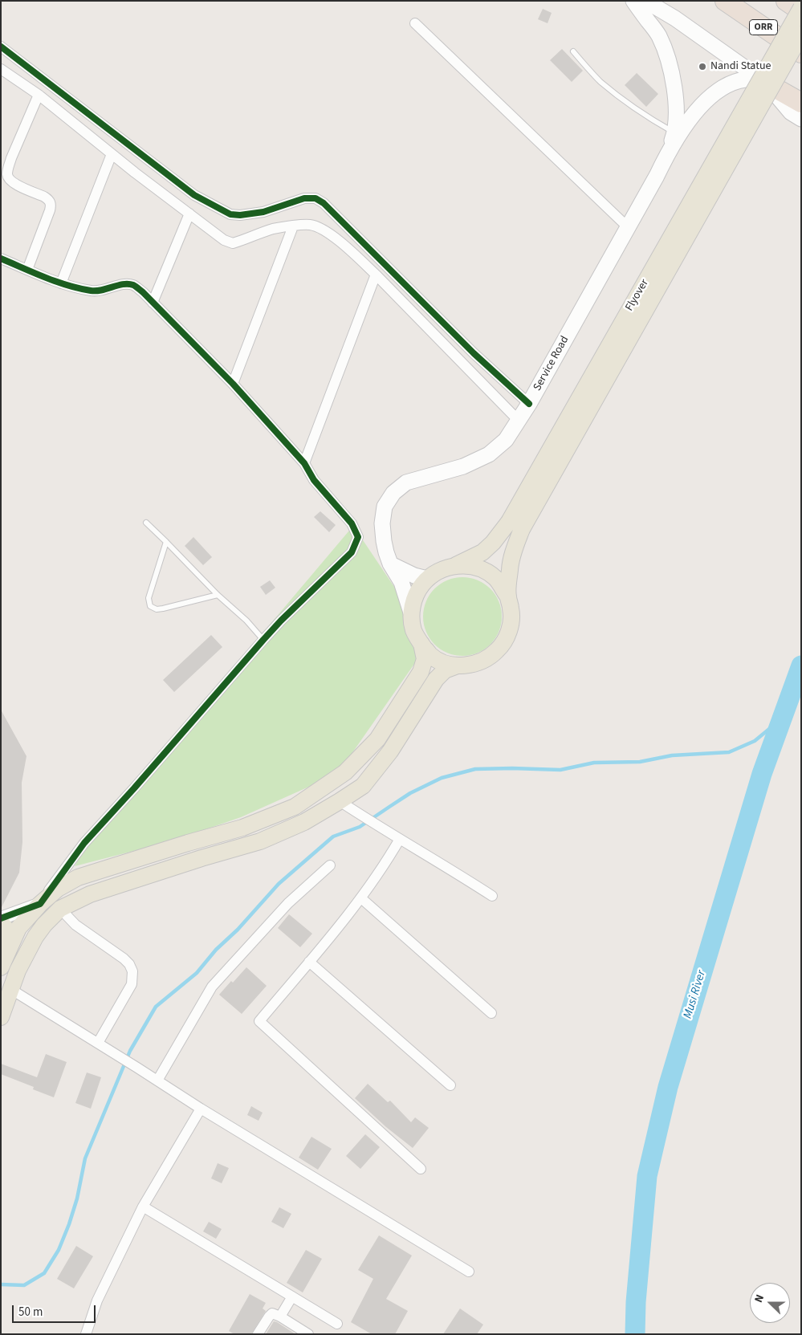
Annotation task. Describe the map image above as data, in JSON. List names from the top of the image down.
{
  "streets": {
    "highway": ["ORR"],
    "main road": ["Flyover", "Service Road"]
  },
  "crossings": [
    ["Flyover", "Service Road"]
  ],
  "water": ["Musi River"],
  "places": ["Nandi Statue"],
  "scale_bar": "50 m",
  "north": "left"
}
